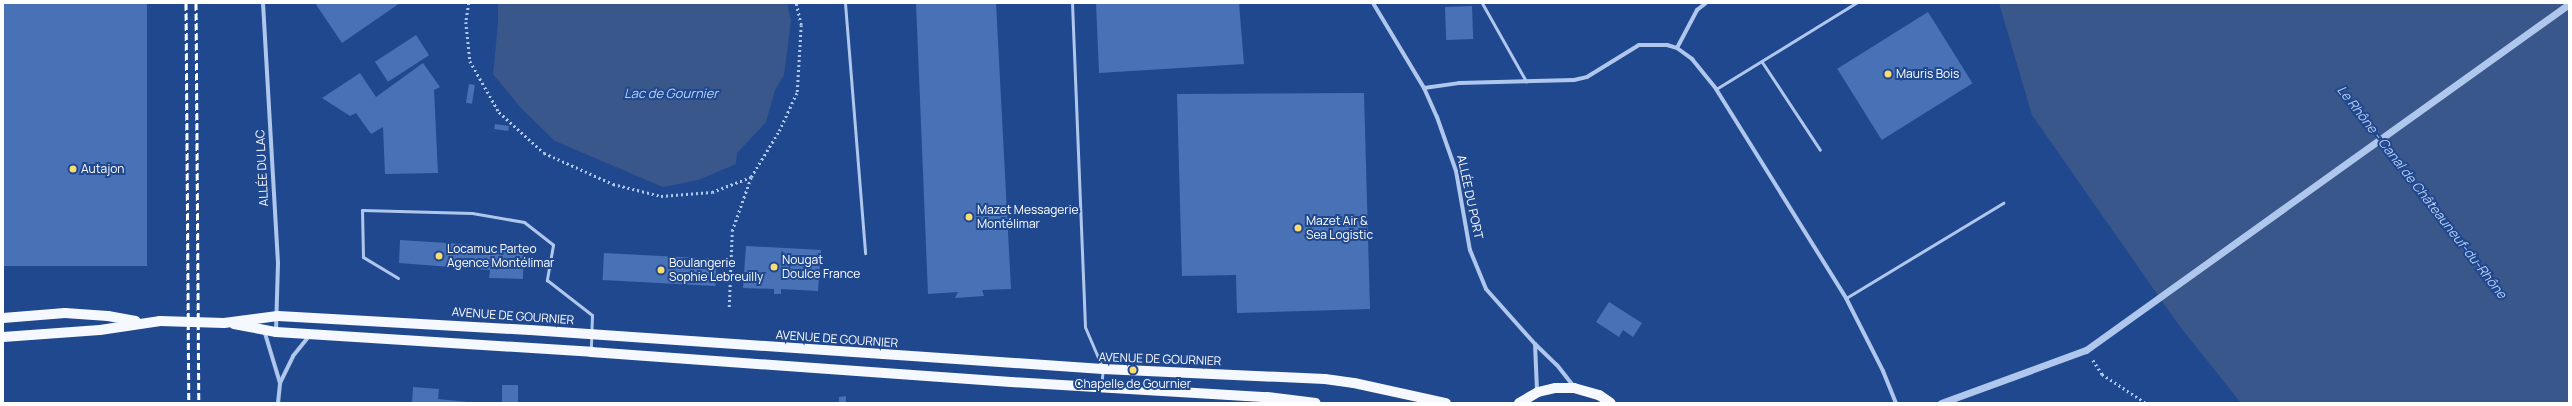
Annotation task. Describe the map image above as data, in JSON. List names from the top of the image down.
{
  "streets": {
    "main road": ["AVENUE DE GOURNIER"],
    "street": ["ALLÉE DU LAC", "ALLÉE DU PORT"]
  },
  "crossings": [
    ["ALLÉE DU LAC", "AVENUE DE GOURNIER"]
  ],
  "water": ["Lac de Gournier", "Le Rhône - Canal de Châteauneuf-du-Rhône"],
  "places": [
    "Mauris Bois",
    "Autajon",
    "Mazet Messagerie Montélimar",
    "Mazet Air & Sea Logistic",
    "Locamuc Parteo Agence Montélimar",
    "Nougat Doulce France",
    "Boulangerie Sophie Lebreuilly",
    "Chapelle de Gournier"
  ]
}
